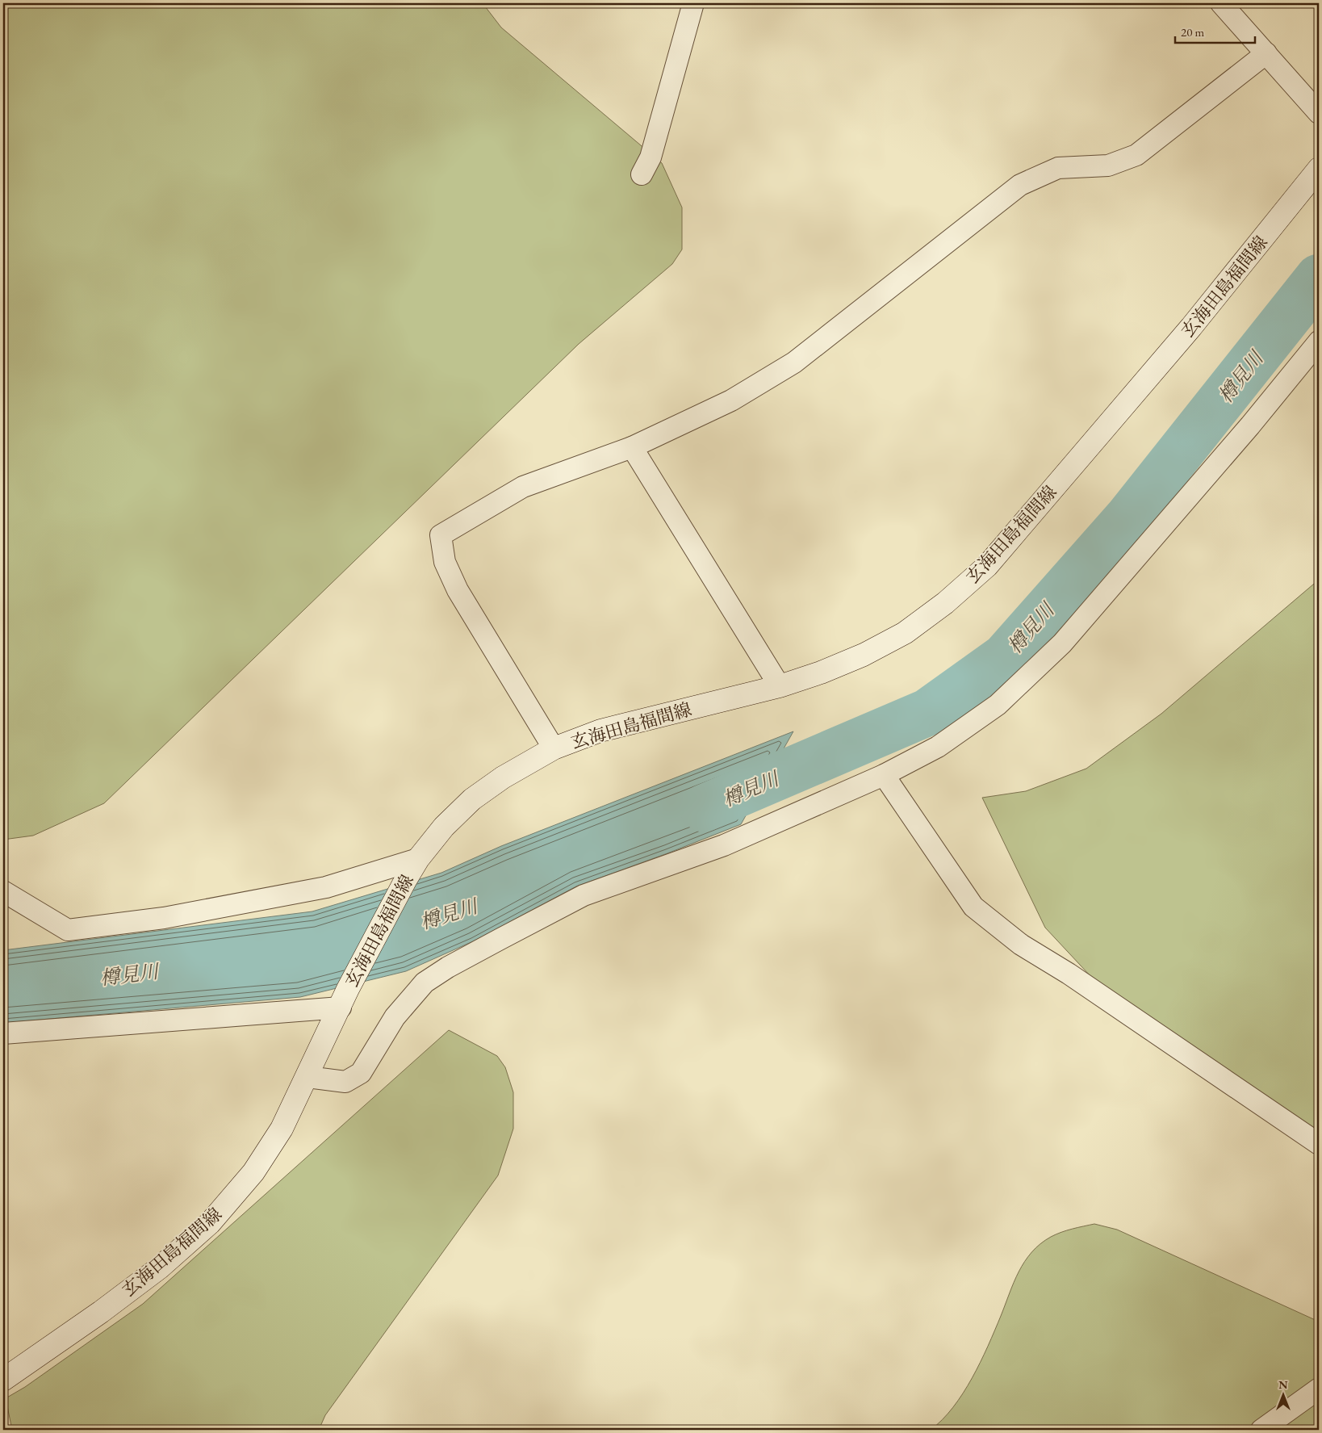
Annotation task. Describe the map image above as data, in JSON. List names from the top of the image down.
{
  "streets": {
    "main road": ["玄海田島福間線"]
  },
  "water": ["樽見川"],
  "scale_bar": "20 m",
  "north": "top"
}
